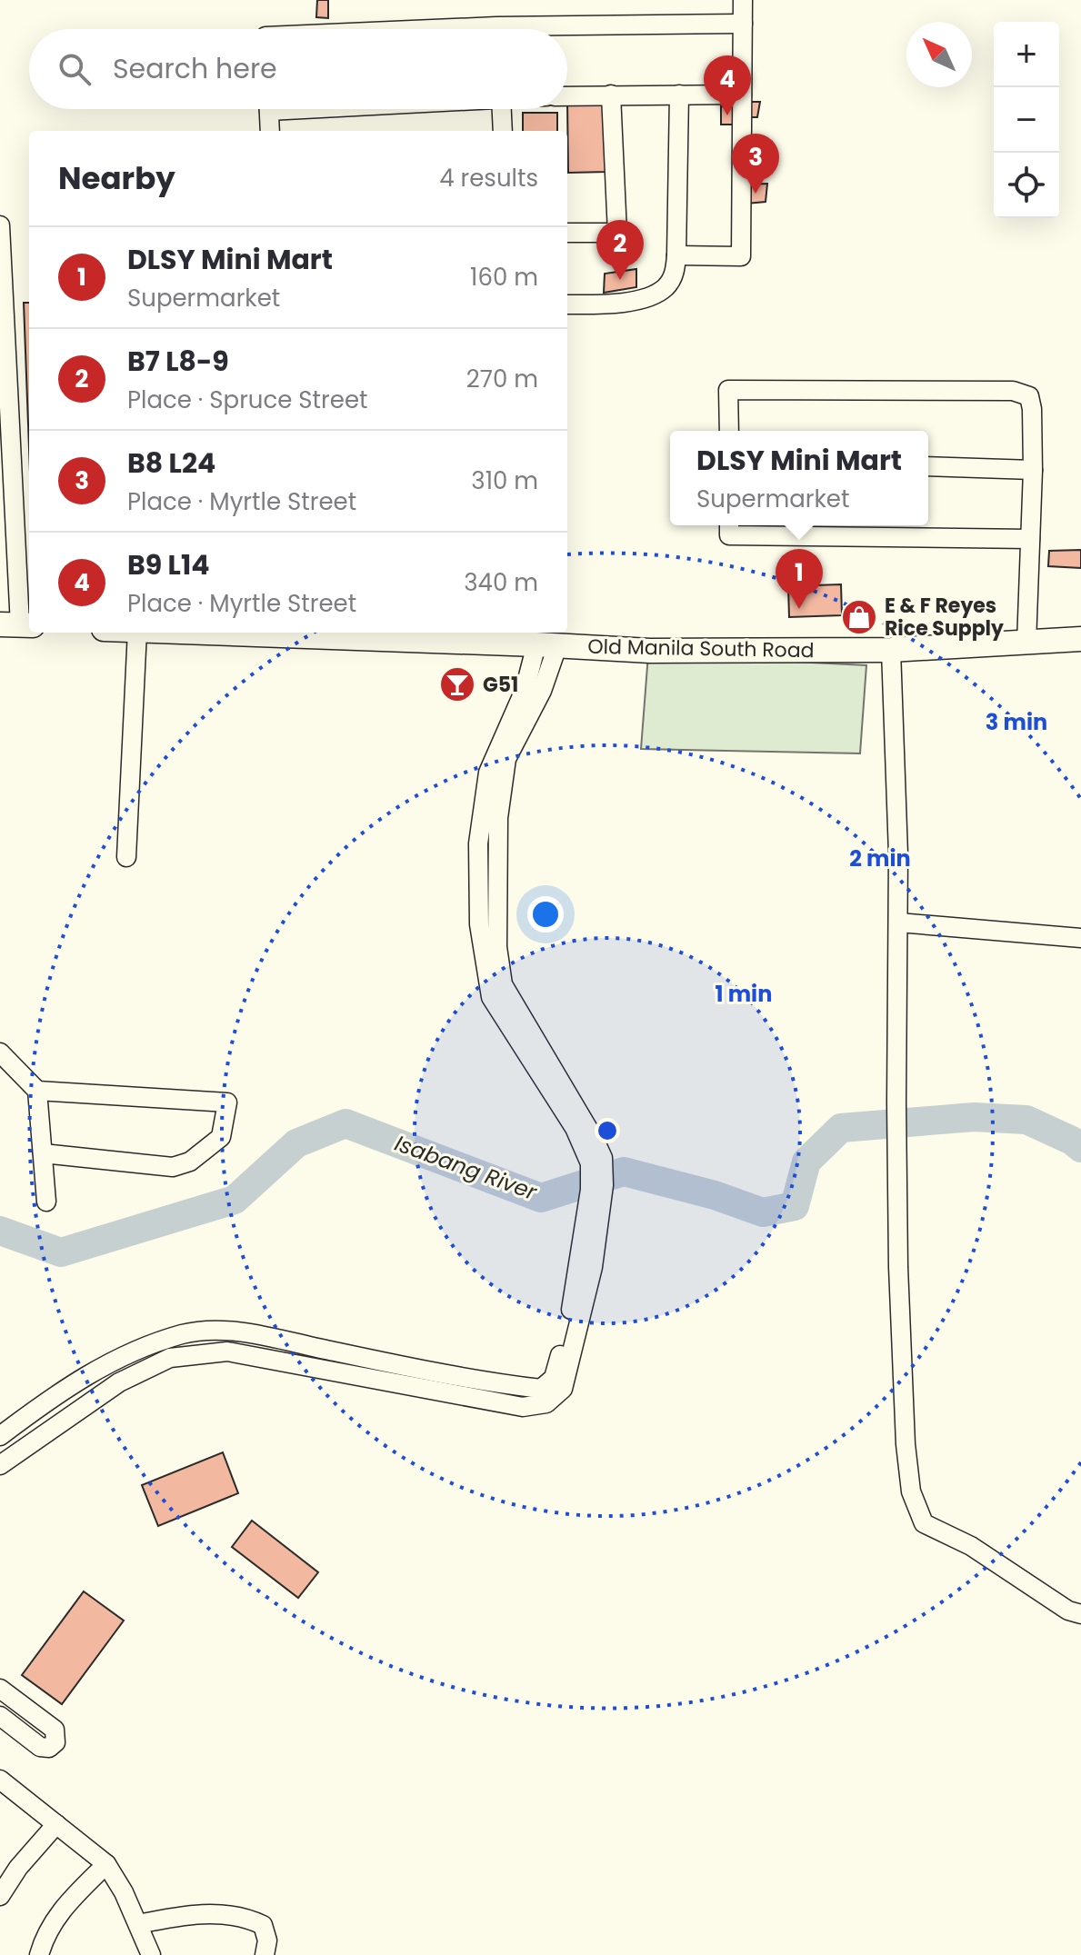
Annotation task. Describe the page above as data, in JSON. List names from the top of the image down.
{
  "streets": {
    "main road": ["Old Manila South Road"]
  },
  "water": ["Isabang River"],
  "places": {
    "shop": ["E & F Reyes Rice Supply"],
    "bar": ["G51"]
  },
  "north": "top left",
  "page": {
    "map_buttons": ["+", "−"],
    "search": "Search here",
    "pins": [
      "4",
      "3",
      "2",
      "1"
    ],
    "heading": ["Nearby", "4 results"],
    "list": [
      {
        "mark": "1",
        "name": "DLSY Mini Mart",
        "note": "Supermarket",
        "value": "160 m"
      },
      {
        "mark": "2",
        "name": "B7 L8-9",
        "note": "Place · Spruce Street",
        "value": "270 m"
      },
      {
        "mark": "3",
        "name": "B8 L24",
        "note": "Place · Myrtle Street",
        "value": "310 m"
      },
      {
        "mark": "4",
        "name": "B9 L14",
        "note": "Place · Myrtle Street",
        "value": "340 m"
      }
    ],
    "popup": ["DLSY Mini Mart", "Supermarket"]
  },
  "rings": ["3 min", "2 min", "1 min"]
}
